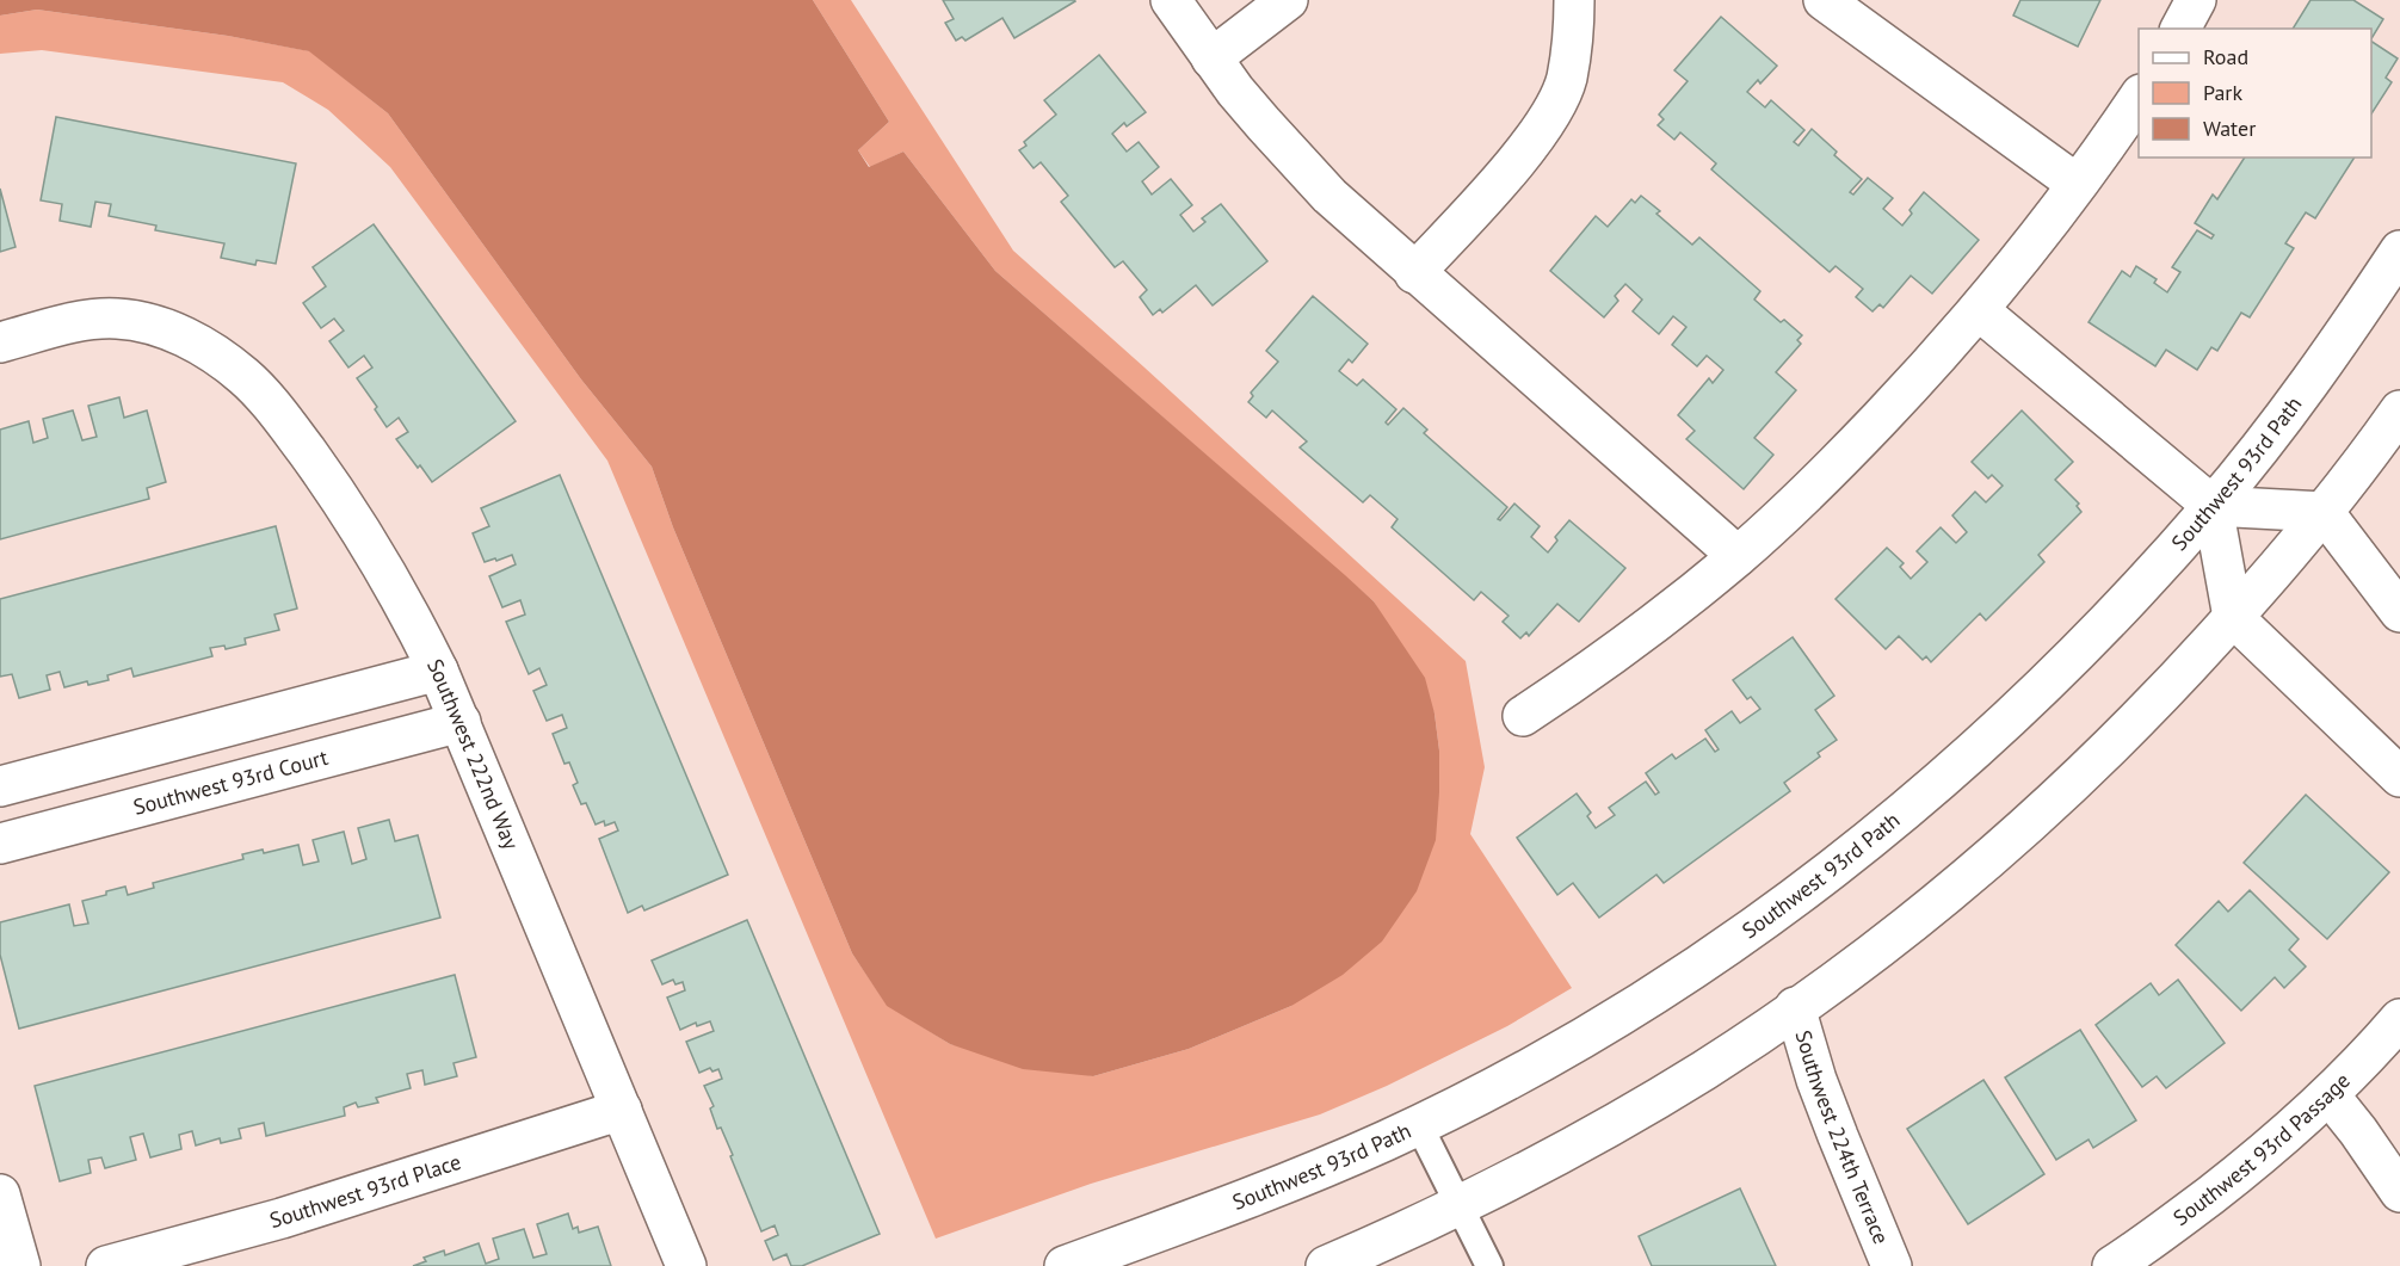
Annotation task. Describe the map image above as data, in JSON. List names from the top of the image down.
{
  "streets": {
    "street": [
      "Southwest 93rd Path",
      "Southwest 222nd Way",
      "Southwest 93rd Court",
      "Southwest 224th Terrace",
      "Southwest 93rd Passage",
      "Southwest 93rd Place"
    ]
  },
  "crossings": [
    ["Southwest 222nd Way", "Southwest 93rd Court"],
    ["Southwest 222nd Way", "Southwest 93rd Place"]
  ],
  "legend": ["Road", "Park", "Water"]
}
